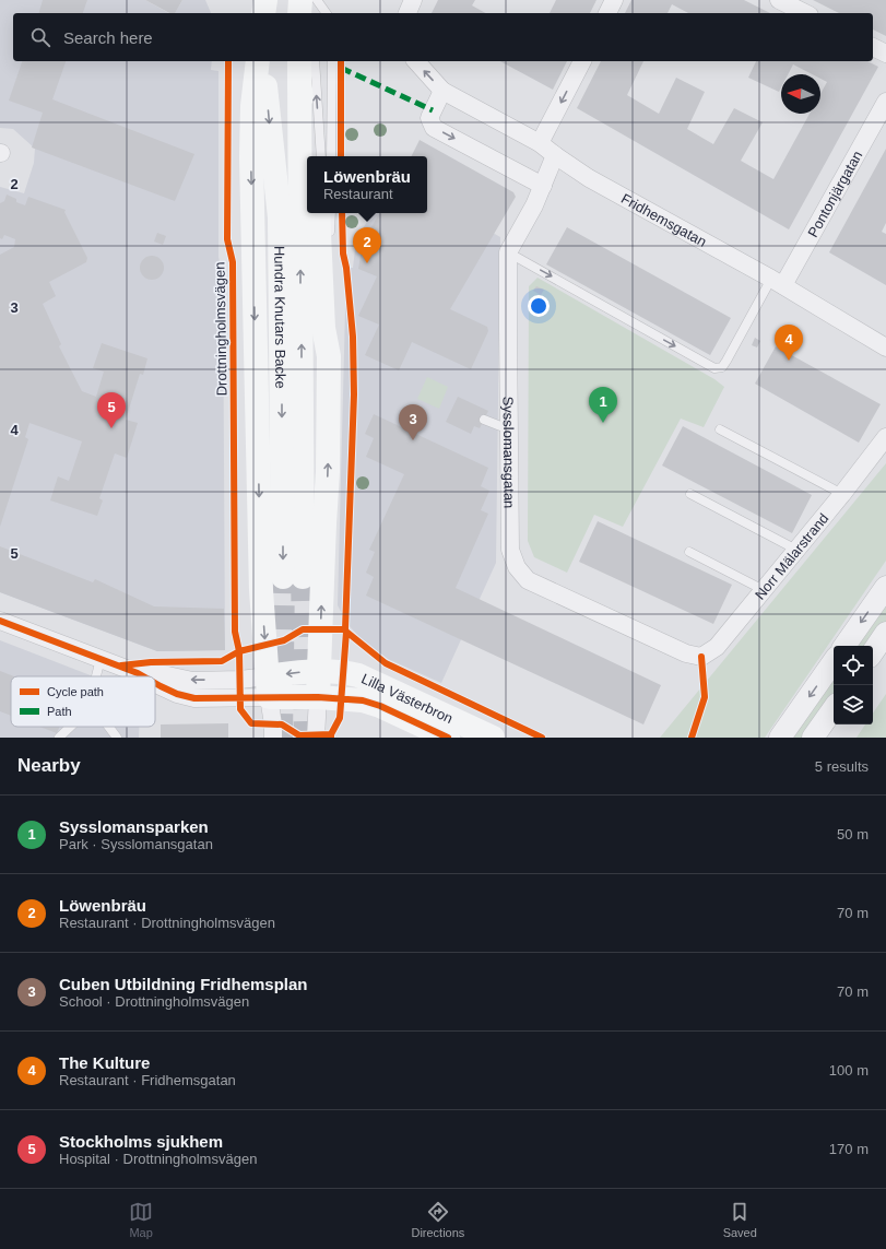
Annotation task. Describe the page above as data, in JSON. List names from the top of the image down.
{
  "streets": {
    "main road": ["Hundra Knutars Backe", "Lilla Västerbron"],
    "street": [
      "Pontonjärgatan",
      "Fridhemsgatan",
      "Sysslomansgatan",
      "Norr Mälarstrand"
    ],
    "cycle path": ["Drottningholmsvägen"]
  },
  "crossings": [
    ["Pontonjärgatan", "Fridhemsgatan"],
    ["Fridhemsgatan", "Sysslomansgatan"],
    ["Sysslomansgatan", "Norr Mälarstrand"]
  ],
  "legend": ["Cycle path", "Path"],
  "north": "left",
  "page": {
    "search": "Search here",
    "popup": ["Löwenbräu", "Restaurant"],
    "pins": [
      "2",
      "4",
      "1",
      "5",
      "3"
    ],
    "heading": ["Nearby", "5 results"],
    "list": [
      {
        "mark": "1",
        "name": "Sysslomansparken",
        "note": "Park · Sysslomansgatan",
        "value": "50 m"
      },
      {
        "mark": "2",
        "name": "Löwenbräu",
        "note": "Restaurant · Drottningholmsvägen",
        "value": "70 m"
      },
      {
        "mark": "3",
        "name": "Cuben Utbildning Fridhemsplan",
        "note": "School · Drottningholmsvägen",
        "value": "70 m"
      },
      {
        "mark": "4",
        "name": "The Kulture",
        "note": "Restaurant · Fridhemsgatan",
        "value": "100 m"
      },
      {
        "mark": "5",
        "name": "Stockholms sjukhem",
        "note": "Hospital · Drottningholmsvägen",
        "value": "170 m"
      }
    ],
    "nav": ["Map", "Directions", "Saved"]
  },
  "grid": {
    "rows": [
      "2",
      "3",
      "4",
      "5"
    ]
  }
}
